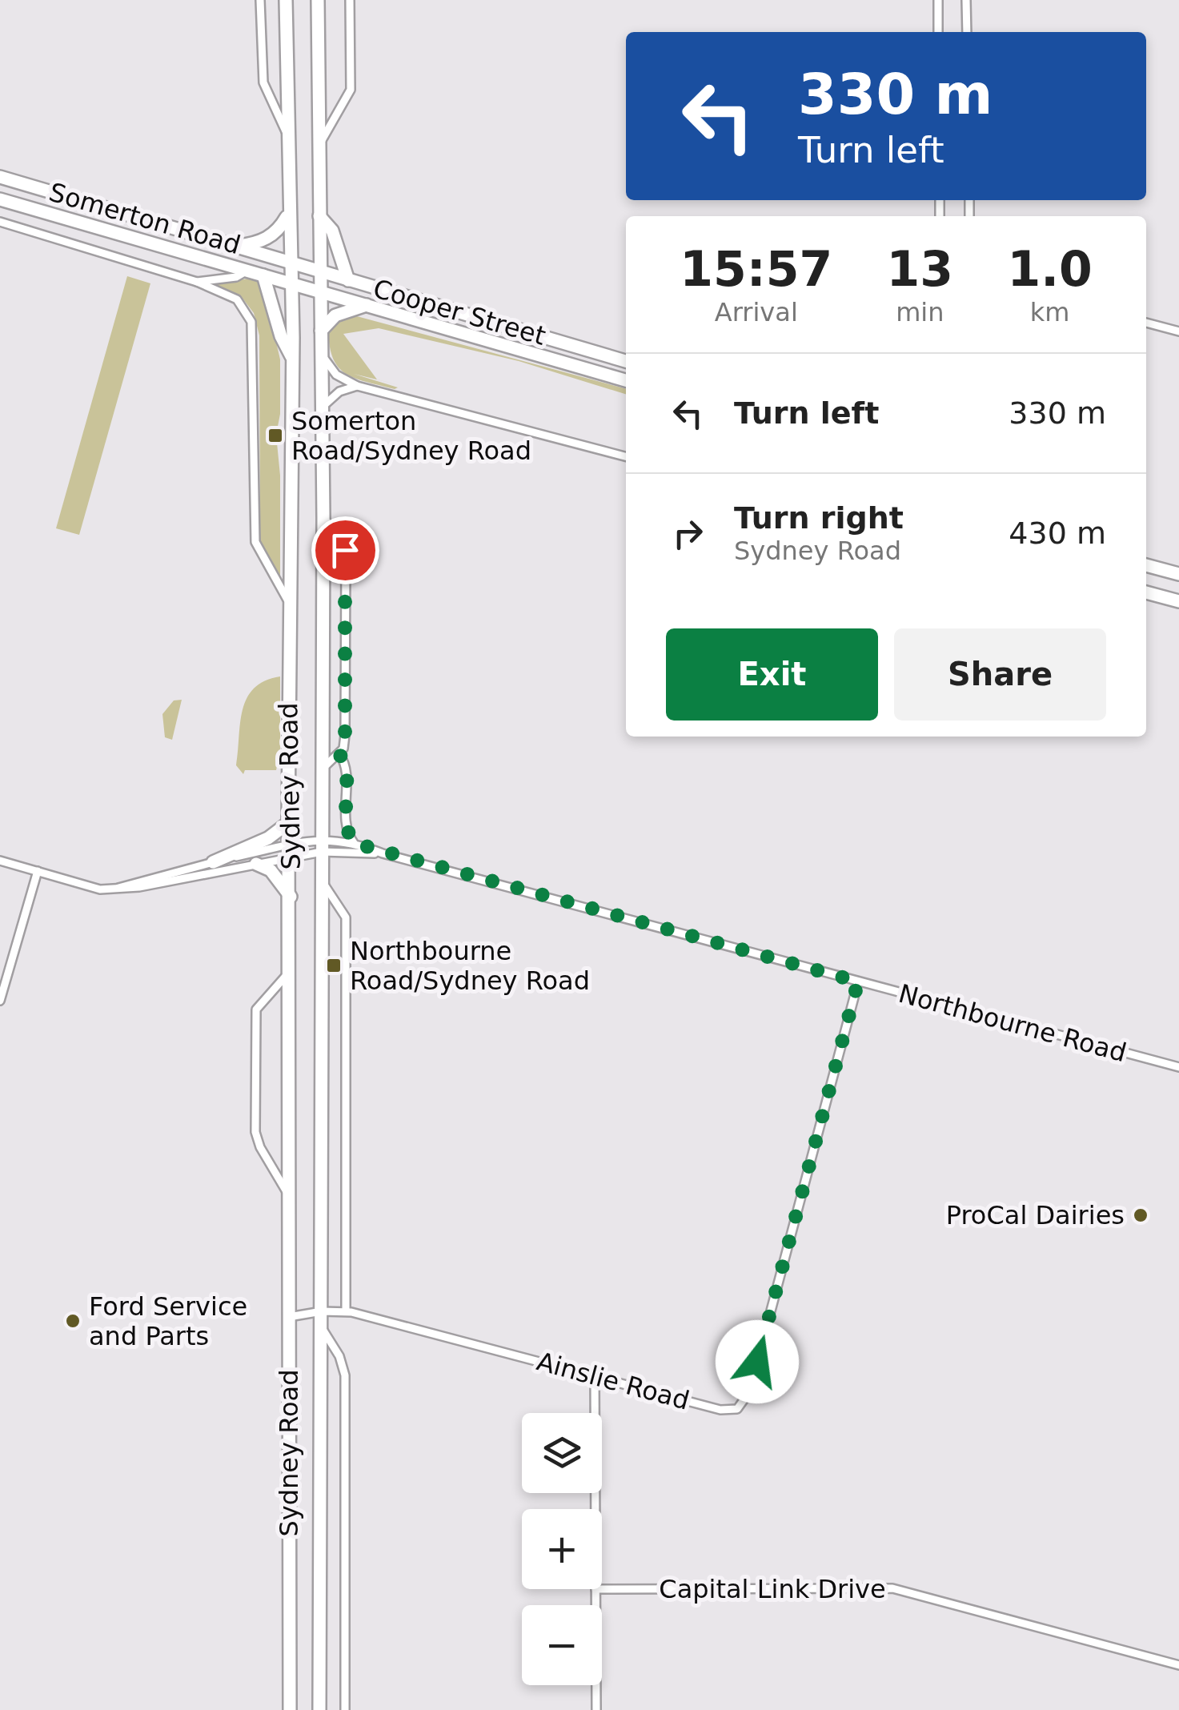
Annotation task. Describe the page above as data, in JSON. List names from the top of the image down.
{
  "streets": {
    "main road": ["Somerton Road", "Cooper Street", "Sydney Road"],
    "street": ["Northbourne Road", "Ainslie Road", "Capital Link Drive"]
  },
  "crossings": [
    ["Somerton Road", "Cooper Street"],
    ["Somerton Road", "Sydney Road"],
    ["Cooper Street", "Sydney Road"],
    ["Sydney Road", "Northbourne Road"],
    ["Sydney Road", "Ainslie Road"],
    ["Northbourne Road", "Ainslie Road"]
  ],
  "places": {
    "transit": ["Somerton Road/Sydney Road", "Northbourne Road/Sydney Road"],
    "other": ["ProCal Dairies", "Ford Service and Parts"]
  },
  "page": {
    "turn": ["330 m", "Turn left"],
    "eta": [
      "15:57",
      "Arrival",
      "13",
      "min",
      "1.0",
      "km"
    ],
    "list": [
      {
        "name": "Turn left",
        "value": "330 m"
      },
      {
        "name": "Turn right",
        "note": "Sydney Road",
        "value": "430 m"
      }
    ],
    "buttons": ["Exit", "Share"],
    "map_buttons": ["+", "−"]
  }
}
